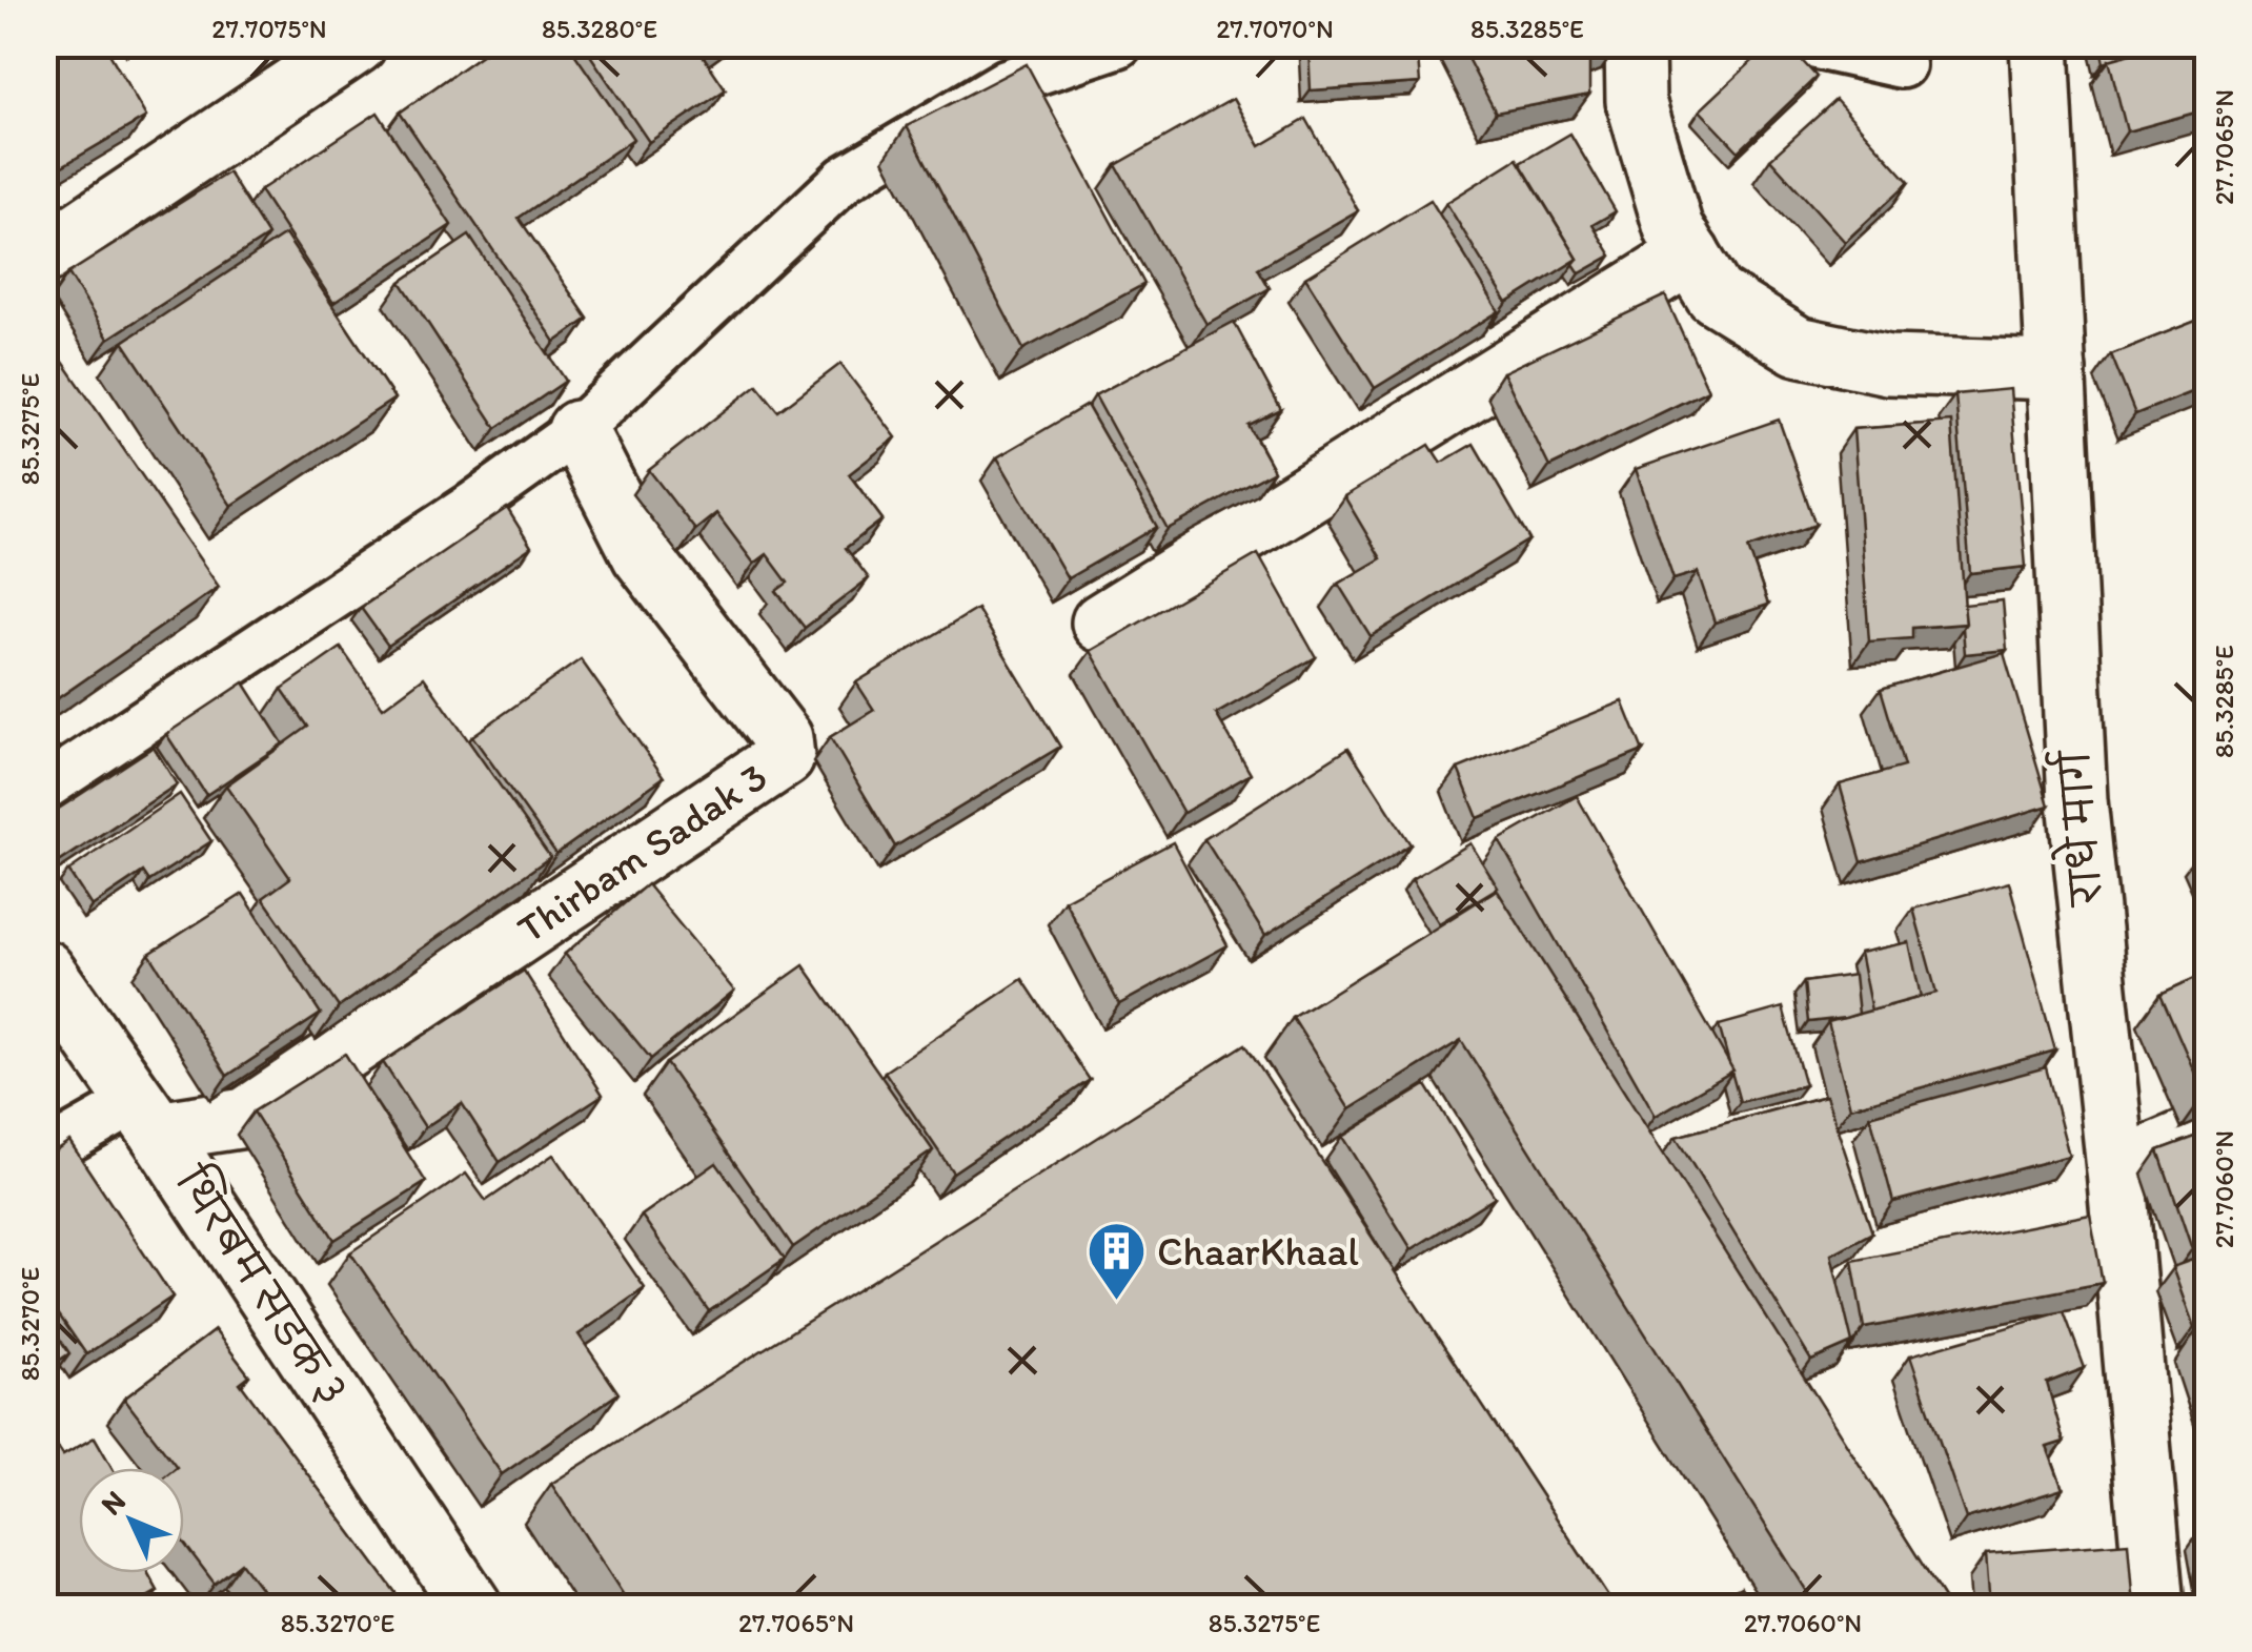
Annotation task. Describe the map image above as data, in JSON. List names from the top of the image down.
{
  "streets": {
    "street": ["राधे मार्ग", "Thirbam Sadak 3", "थिरबम सडक ३"]
  },
  "crossings": [
    ["Thirbam Sadak 3", "थिरबम सडक ३"]
  ],
  "places": {
    "building": ["ChaarKhaal"]
  },
  "north": "top left",
  "coordinates": [
    "27.7075°N",
    "85.3280°E",
    "27.7070°N",
    "85.3285°E",
    "27.7065°N",
    "85.3275°E",
    "27.7060°N",
    "85.3270°E"
  ]
}
